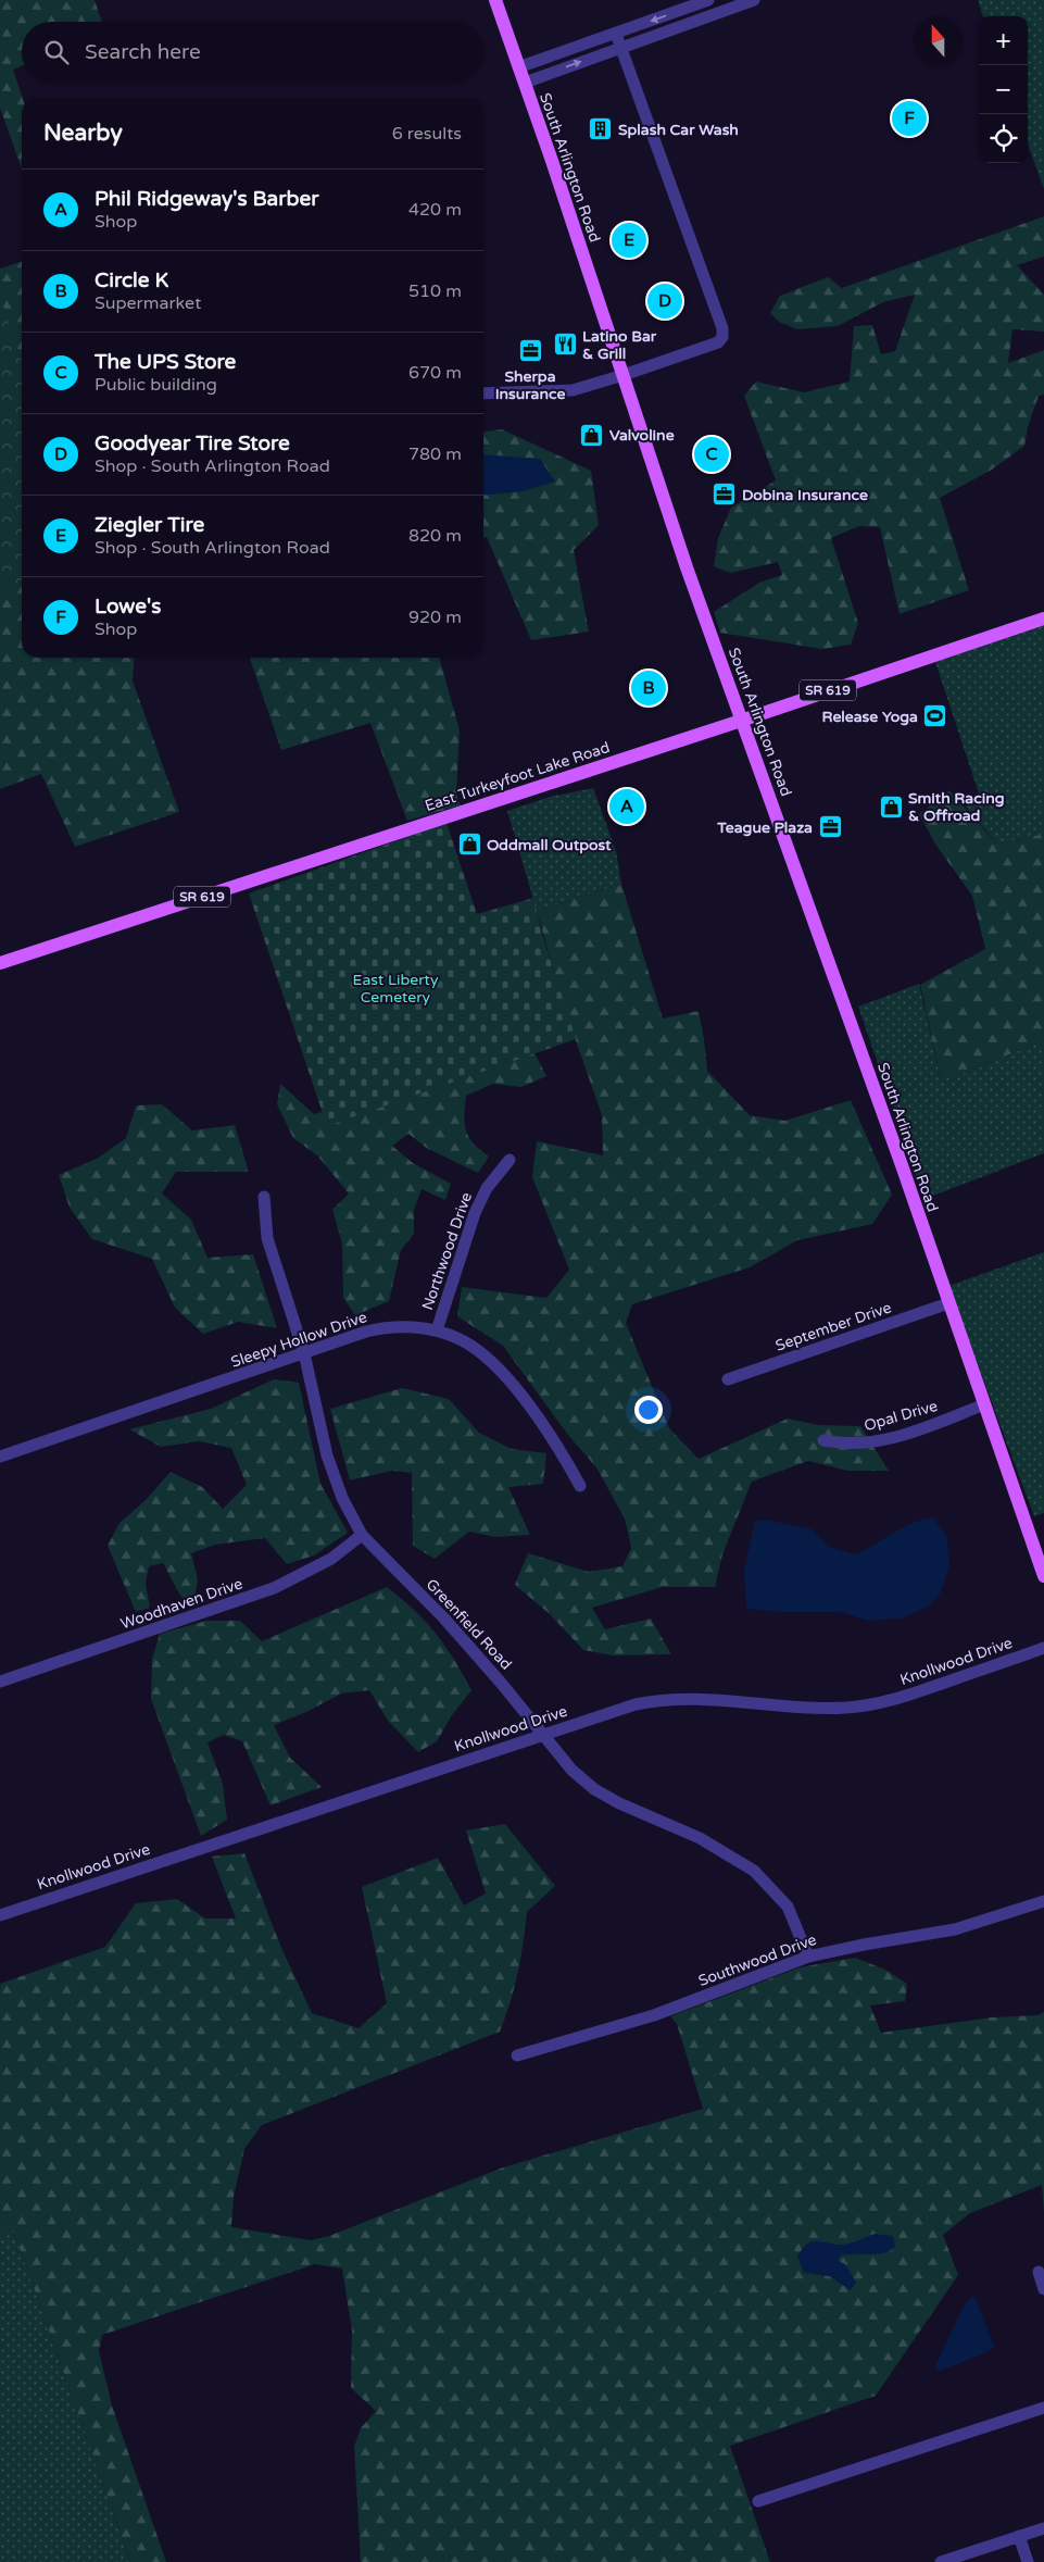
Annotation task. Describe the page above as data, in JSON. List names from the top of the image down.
{
  "streets": {
    "main road": ["South Arlington Road", "SR 619", "East Turkeyfoot Lake Road"],
    "street": [
      "Northwood Drive",
      "September Drive",
      "Sleepy Hollow Drive",
      "Opal Drive",
      "Woodhaven Drive",
      "Greenfield Road",
      "Knollwood Drive",
      "Southwood Drive"
    ]
  },
  "crossings": [
    ["South Arlington Road", "East Turkeyfoot Lake Road"],
    ["South Arlington Road", "September Drive"],
    ["South Arlington Road", "Opal Drive"],
    ["Northwood Drive", "Sleepy Hollow Drive"],
    ["Sleepy Hollow Drive", "Greenfield Road"],
    ["Woodhaven Drive", "Greenfield Road"],
    ["Greenfield Road", "Knollwood Drive"],
    ["Greenfield Road", "Southwood Drive"]
  ],
  "parks": ["East Liberty Cemetery"],
  "places": {
    "building": ["Splash Car Wash"],
    "restaurant": ["Latino Bar & Grill"],
    "office": ["Sherpa Insurance", "Dobina Insurance", "Teague Plaza"],
    "shop": ["Valvoline", "Smith Racing & Offroad", "Oddmall Outpost"],
    "sports": ["Release Yoga"]
  },
  "north": "top",
  "page": {
    "map_buttons": ["+", "−"],
    "search": "Search here",
    "heading": ["Nearby", "6 results"],
    "pins": [
      "F",
      "E",
      "D",
      "C",
      "B",
      "A"
    ],
    "list": [
      {
        "mark": "A",
        "name": "Phil Ridgeway's Barber",
        "note": "Shop",
        "value": "420 m"
      },
      {
        "mark": "B",
        "name": "Circle K",
        "note": "Supermarket",
        "value": "510 m"
      },
      {
        "mark": "C",
        "name": "The UPS Store",
        "note": "Public building",
        "value": "670 m"
      },
      {
        "mark": "D",
        "name": "Goodyear Tire Store",
        "note": "Shop · South Arlington Road",
        "value": "780 m"
      },
      {
        "mark": "E",
        "name": "Ziegler Tire",
        "note": "Shop · South Arlington Road",
        "value": "820 m"
      },
      {
        "mark": "F",
        "name": "Lowe's",
        "note": "Shop",
        "value": "920 m"
      }
    ]
  }
}
